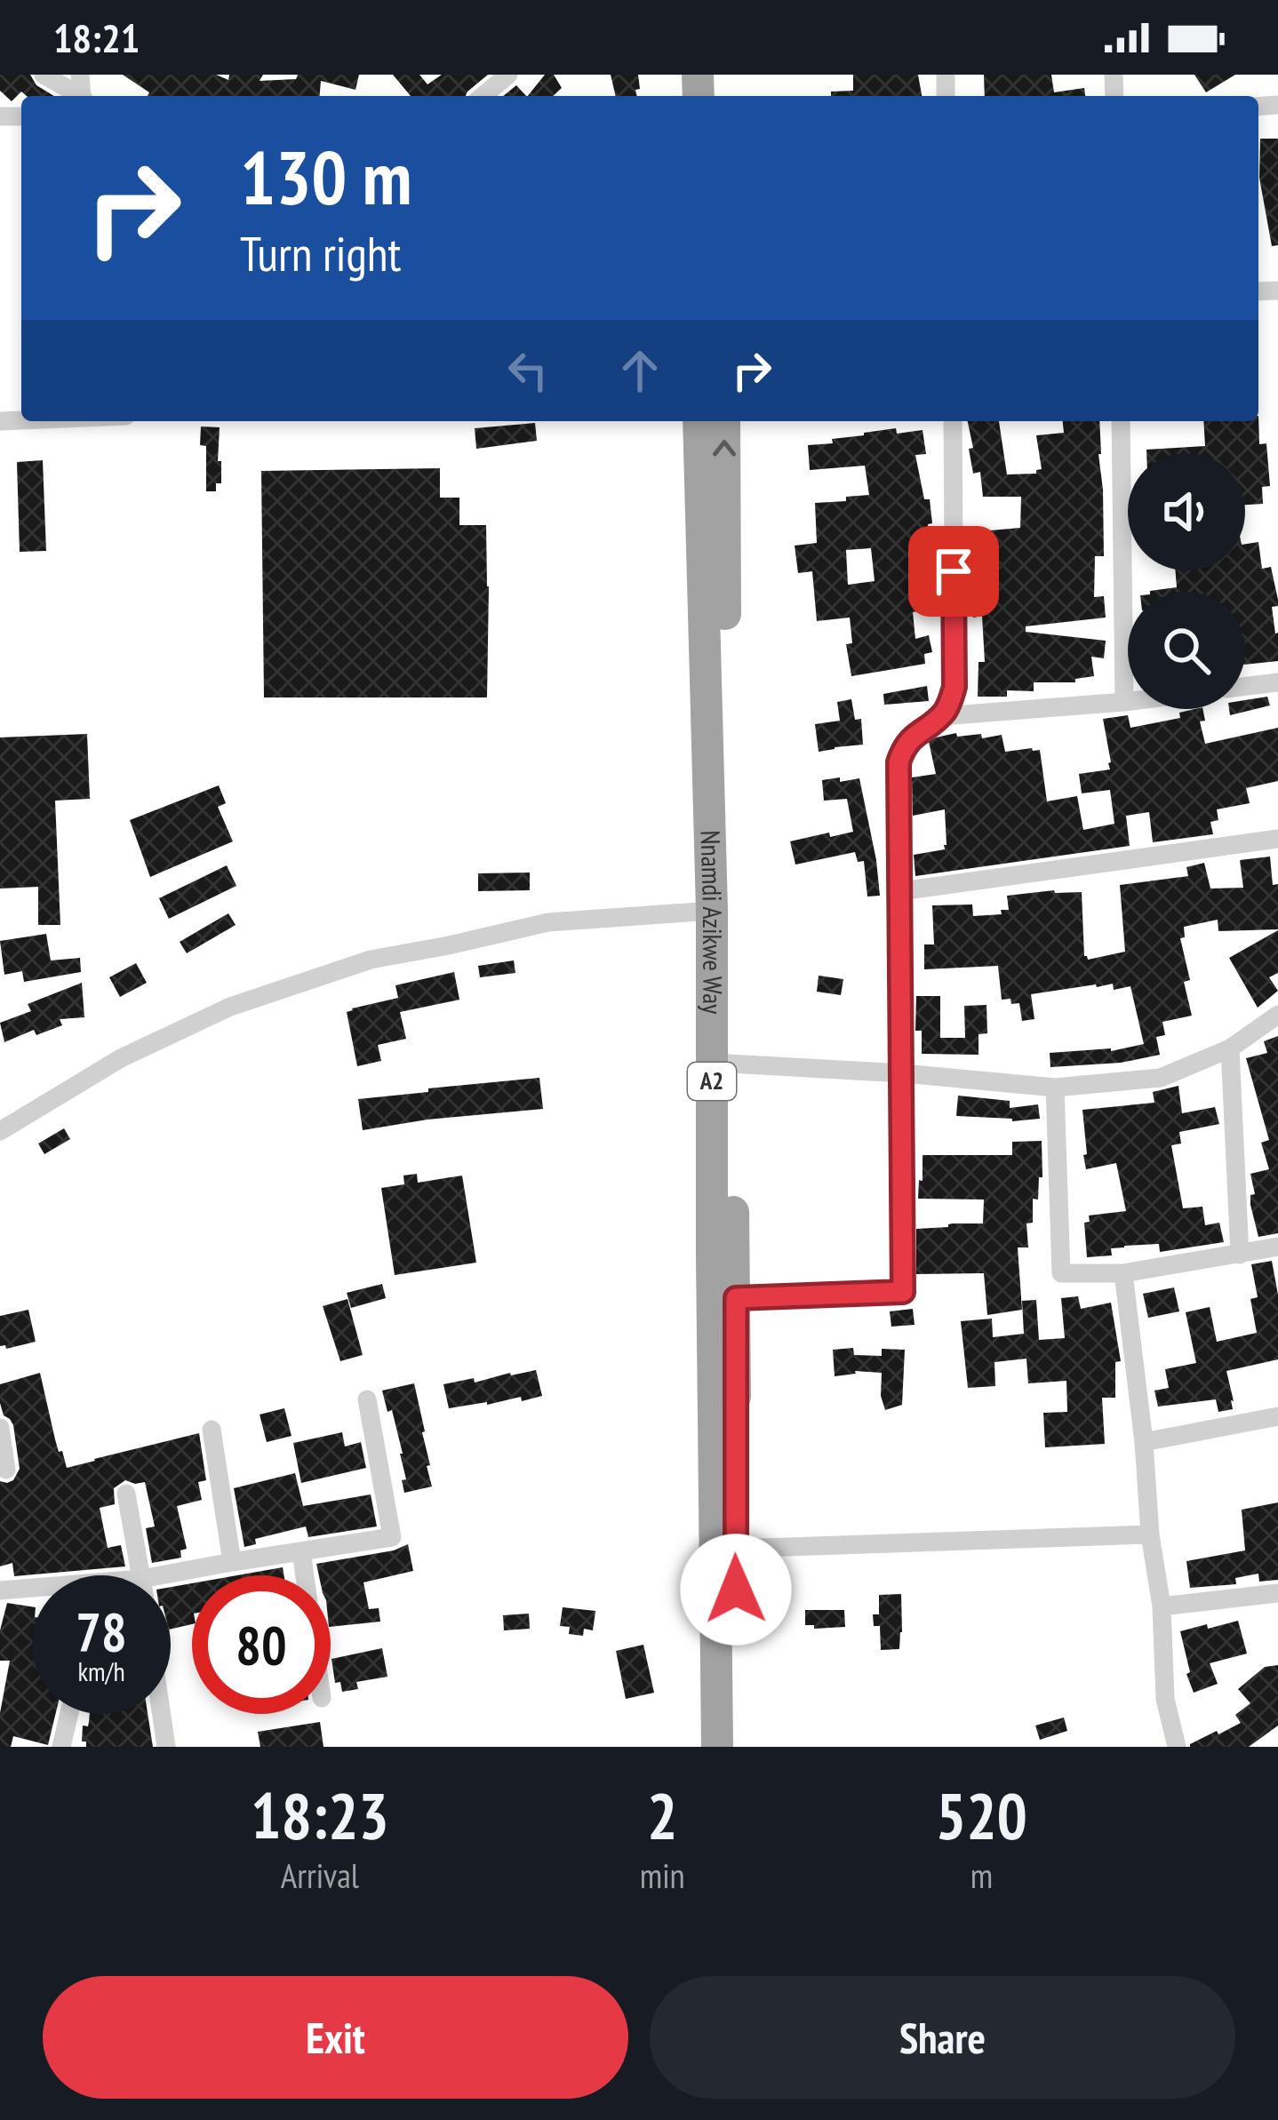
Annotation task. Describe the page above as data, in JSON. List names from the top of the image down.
{
  "streets": {
    "highway": ["Nnamdi Azikwe Way", "A2"]
  },
  "page": {
    "status": "18:21",
    "turn": ["130 m", "Turn right"],
    "speed": "78 km/h",
    "limit": "80",
    "eta": [
      "18:23",
      "Arrival",
      "2",
      "min",
      "520",
      "m"
    ],
    "buttons": ["Exit", "Share"]
  }
}
